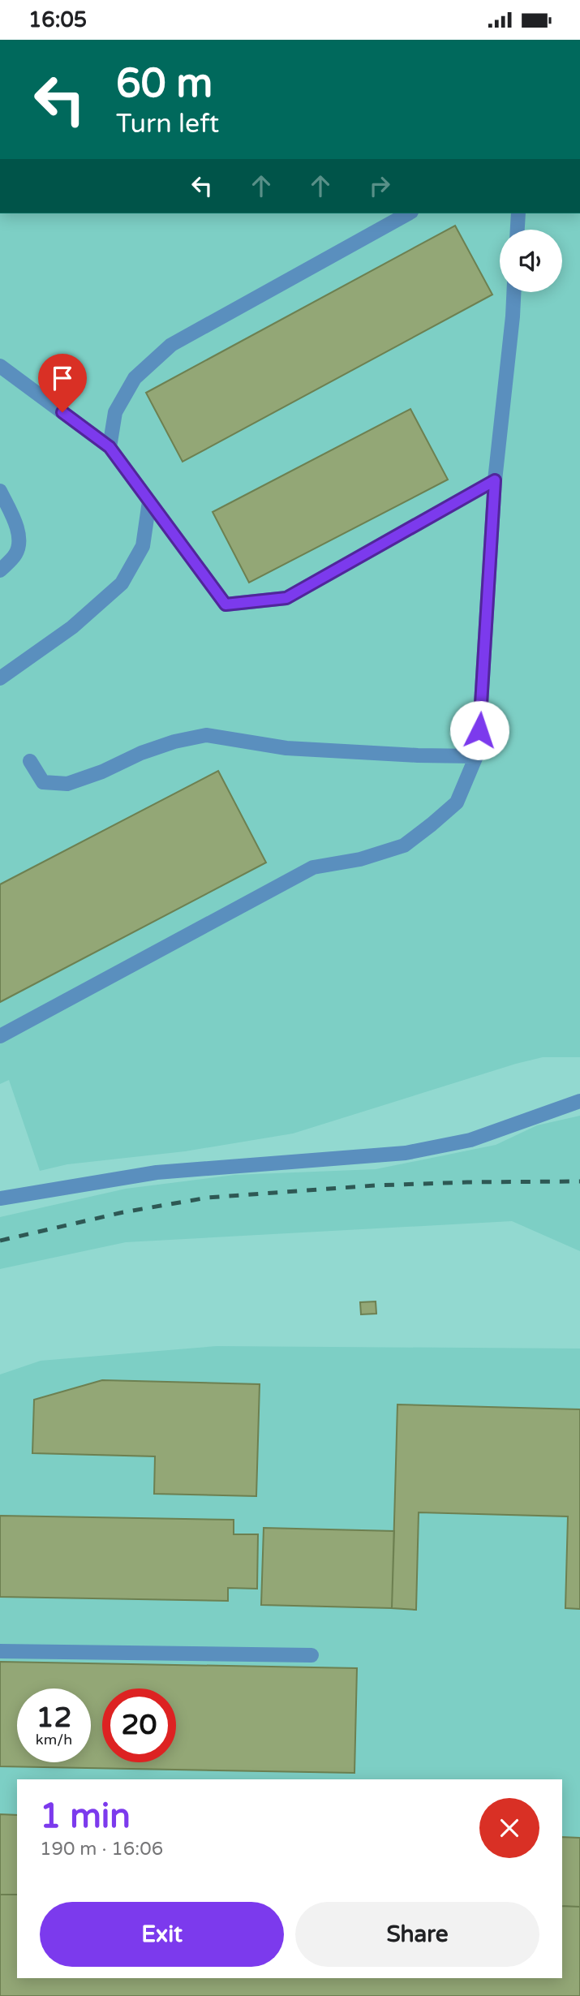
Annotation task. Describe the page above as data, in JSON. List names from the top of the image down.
{
  "page": {
    "status": "16:05",
    "turn": ["60 m", "Turn left"],
    "speed": "12 km/h",
    "limit": "20",
    "heading": ["1 min", "190 m · 16:06"],
    "buttons": ["Exit", "Share"]
  }
}
